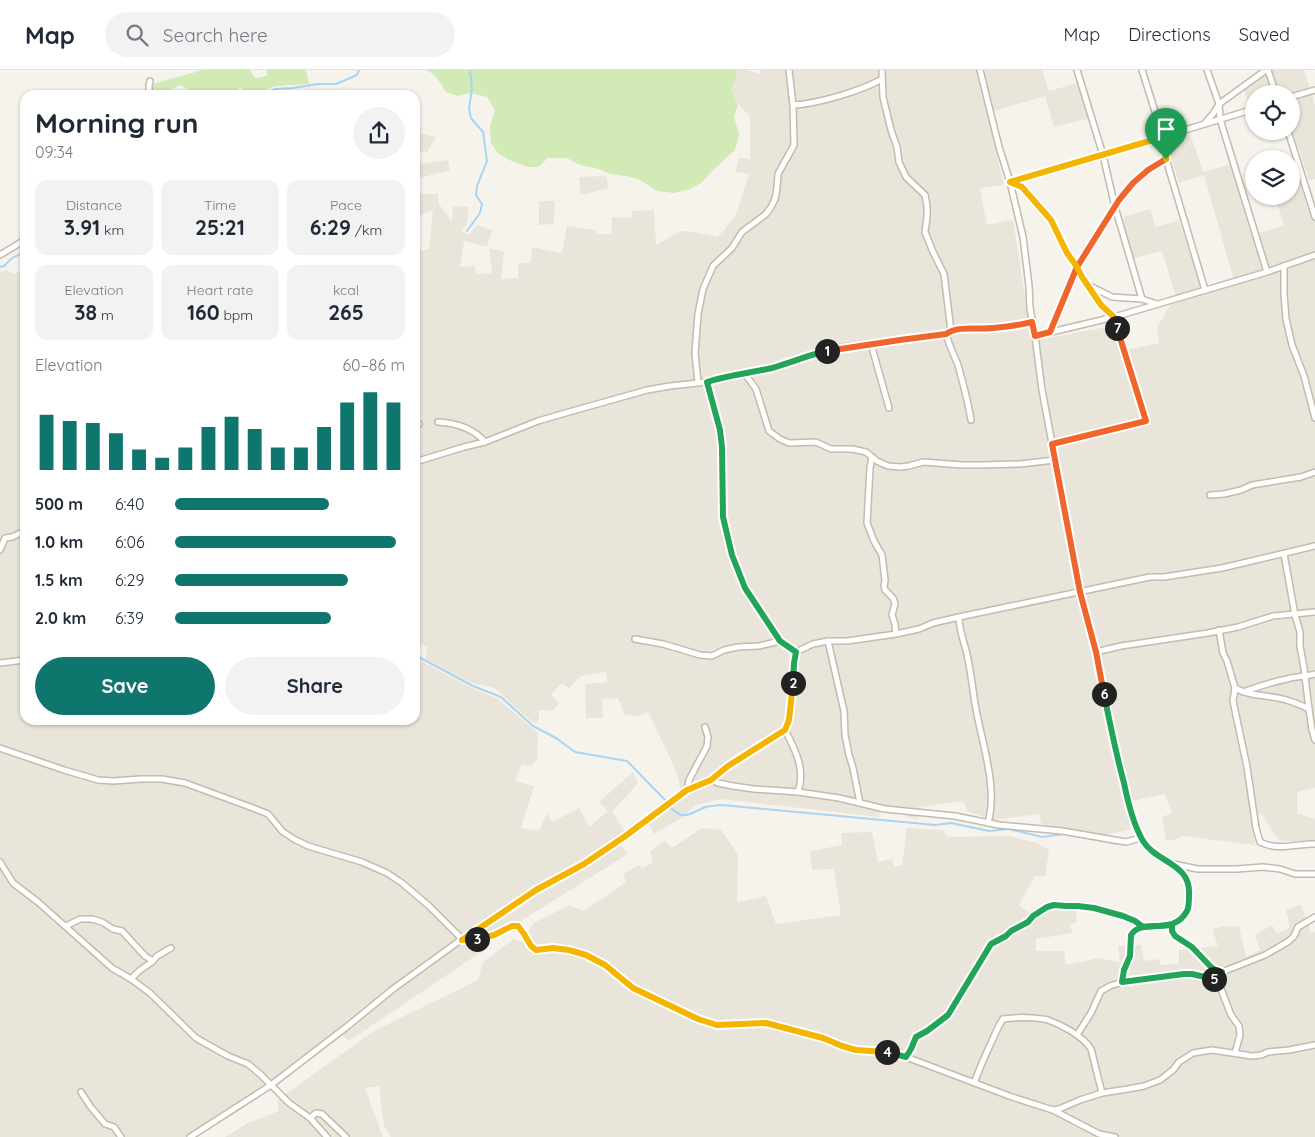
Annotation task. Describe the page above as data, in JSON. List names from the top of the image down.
{
  "page": {
    "header": "Map",
    "search": "Search here",
    "nav": ["Map", "Directions", "Saved"],
    "heading": ["Morning run", "09:34"],
    "stats": [
      ["Distance", "3.91 km"],
      ["Time", "25:21"],
      ["Pace", "6:29 /km"],
      ["Elevation", "38 m"],
      ["Heart rate", "160 bpm"],
      ["kcal", "265"]
    ],
    "pins": [
      "7",
      "1",
      "2",
      "6",
      "3",
      "5",
      "4"
    ],
    "chart": ["Elevation", "60–86 m"],
    "list": [
      {
        "name": "500 m",
        "note": "6:40"
      },
      {
        "name": "1.0 km",
        "note": "6:06"
      },
      {
        "name": "1.5 km",
        "note": "6:29"
      },
      {
        "name": "2.0 km",
        "note": "6:39"
      }
    ],
    "buttons": ["Save", "Share"]
  }
}
